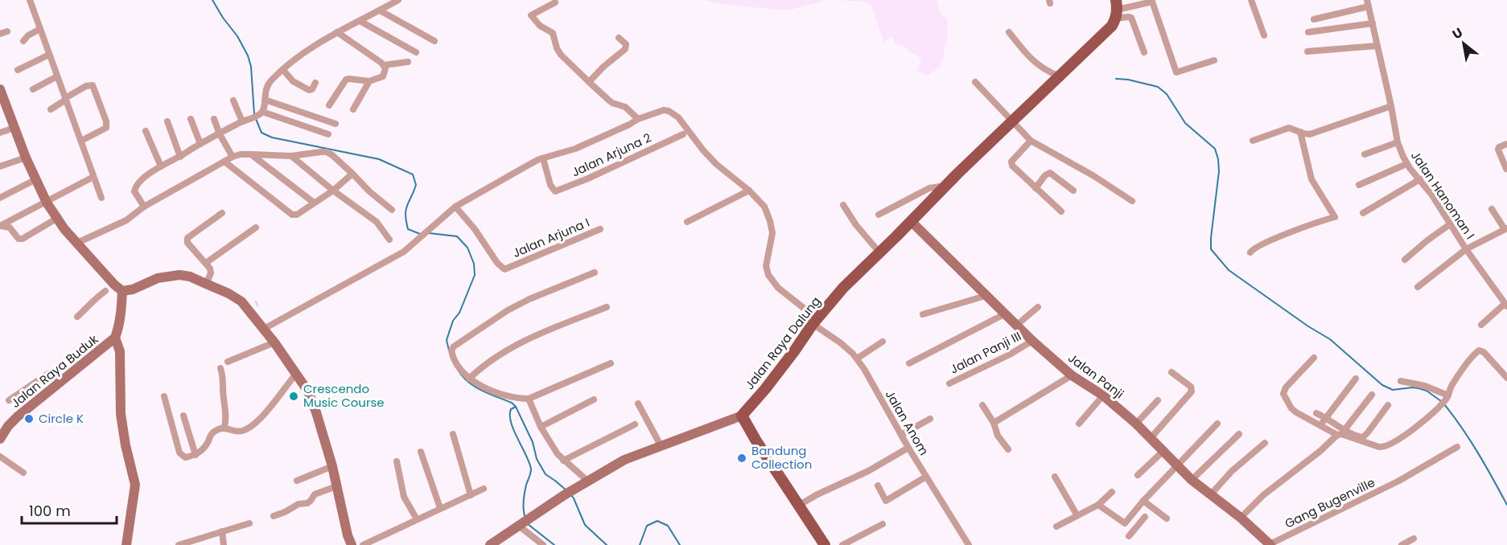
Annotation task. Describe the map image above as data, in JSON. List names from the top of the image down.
{
  "streets": {
    "main road": ["Jalan Raya Dalung"],
    "street": [
      "Jalan Arjuna 2",
      "Jalan Hanoman I",
      "Jalan Arjuna I",
      "Jalan Panji III",
      "Jalan Raya Buduk",
      "Jalan Panji",
      "Jalan Anom",
      "Gang Bugenville"
    ]
  },
  "crossings": [
    ["Jalan Raya Dalung", "Jalan Panji"],
    ["Jalan Raya Dalung", "Jalan Anom"],
    ["Jalan Panji III", "Jalan Panji"],
    ["Jalan Panji", "Gang Bugenville"]
  ],
  "places": ["Crescendo Music Course", "Circle K", "Bandung Collection"],
  "scale_bar": "100 m",
  "north": "top left"
}
